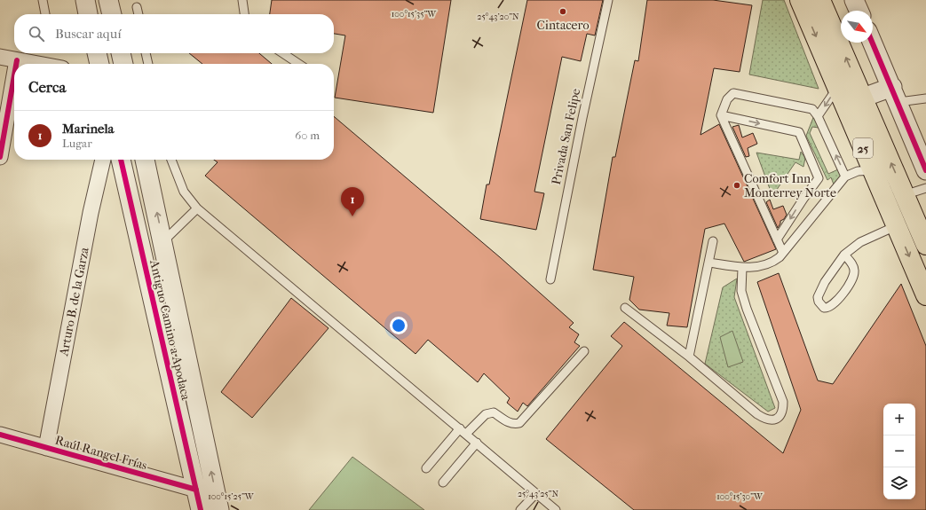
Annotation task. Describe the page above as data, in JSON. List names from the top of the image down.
{
  "streets": {
    "main road": ["25"],
    "street": ["Arturo B. de la Garza", "Antiguo Camino a Apodaca", "Raúl Rangel Frías"],
    "lane": ["Privada San Felipe"]
  },
  "crossings": [
    ["Arturo B. de la Garza", "Raúl Rangel Frías"],
    ["Antiguo Camino a Apodaca", "Raúl Rangel Frías"]
  ],
  "places": ["Cintacero", "Comfort Inn Monterrey Norte"],
  "north": "bottom right",
  "page": {
    "search": "Buscar aquí",
    "heading": "Cerca",
    "list": [
      {
        "mark": "1",
        "name": "Marinela",
        "note": "Lugar",
        "value": "60 m"
      }
    ],
    "pins": "1",
    "map_buttons": ["+", "−"]
  },
  "coordinates": [
    "100°15'35\"W",
    "25°43'20\"N",
    "25°43'25\"N",
    "100°15'25\"W",
    "100°15'30\"W"
  ]
}
